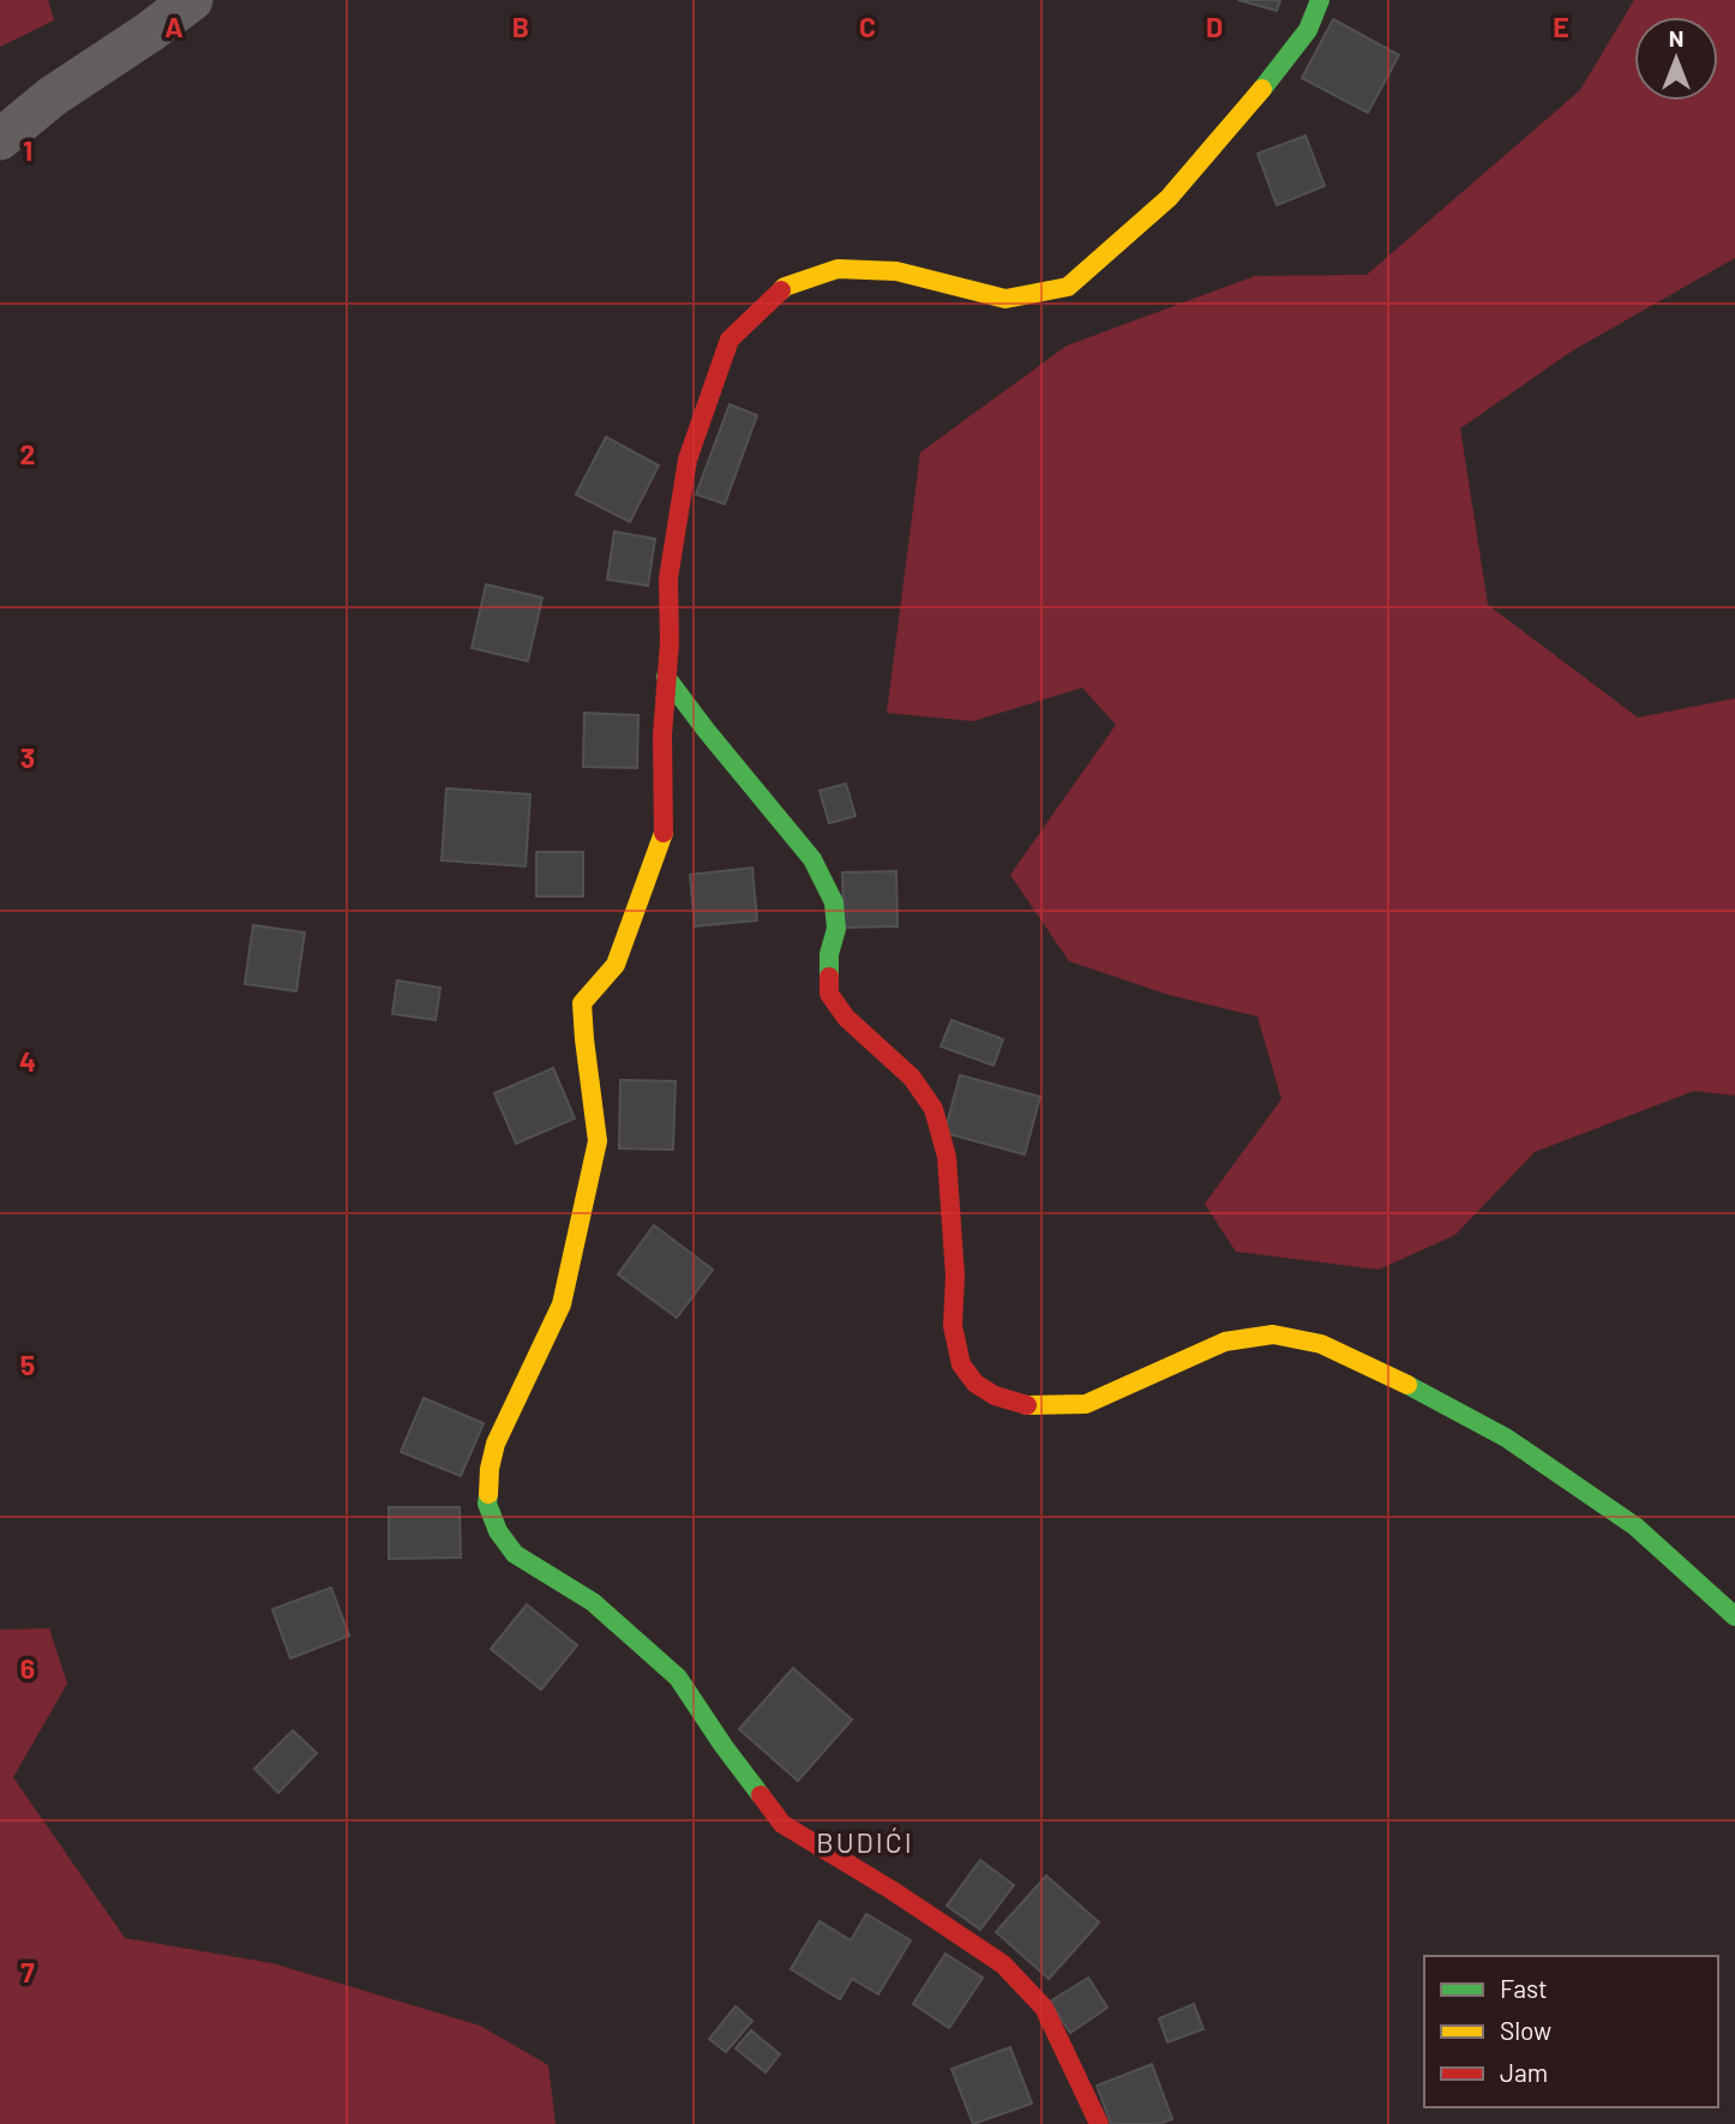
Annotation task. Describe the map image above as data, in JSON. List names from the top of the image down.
{
  "districts": ["BUDIĆI"],
  "legend": ["Fast", "Slow", "Jam"],
  "north": "top",
  "grid": {
    "columns": [
      "A",
      "B",
      "C",
      "D",
      "E"
    ],
    "rows": [
      "1",
      "2",
      "3",
      "4",
      "5",
      "6",
      "7"
    ]
  }
}
